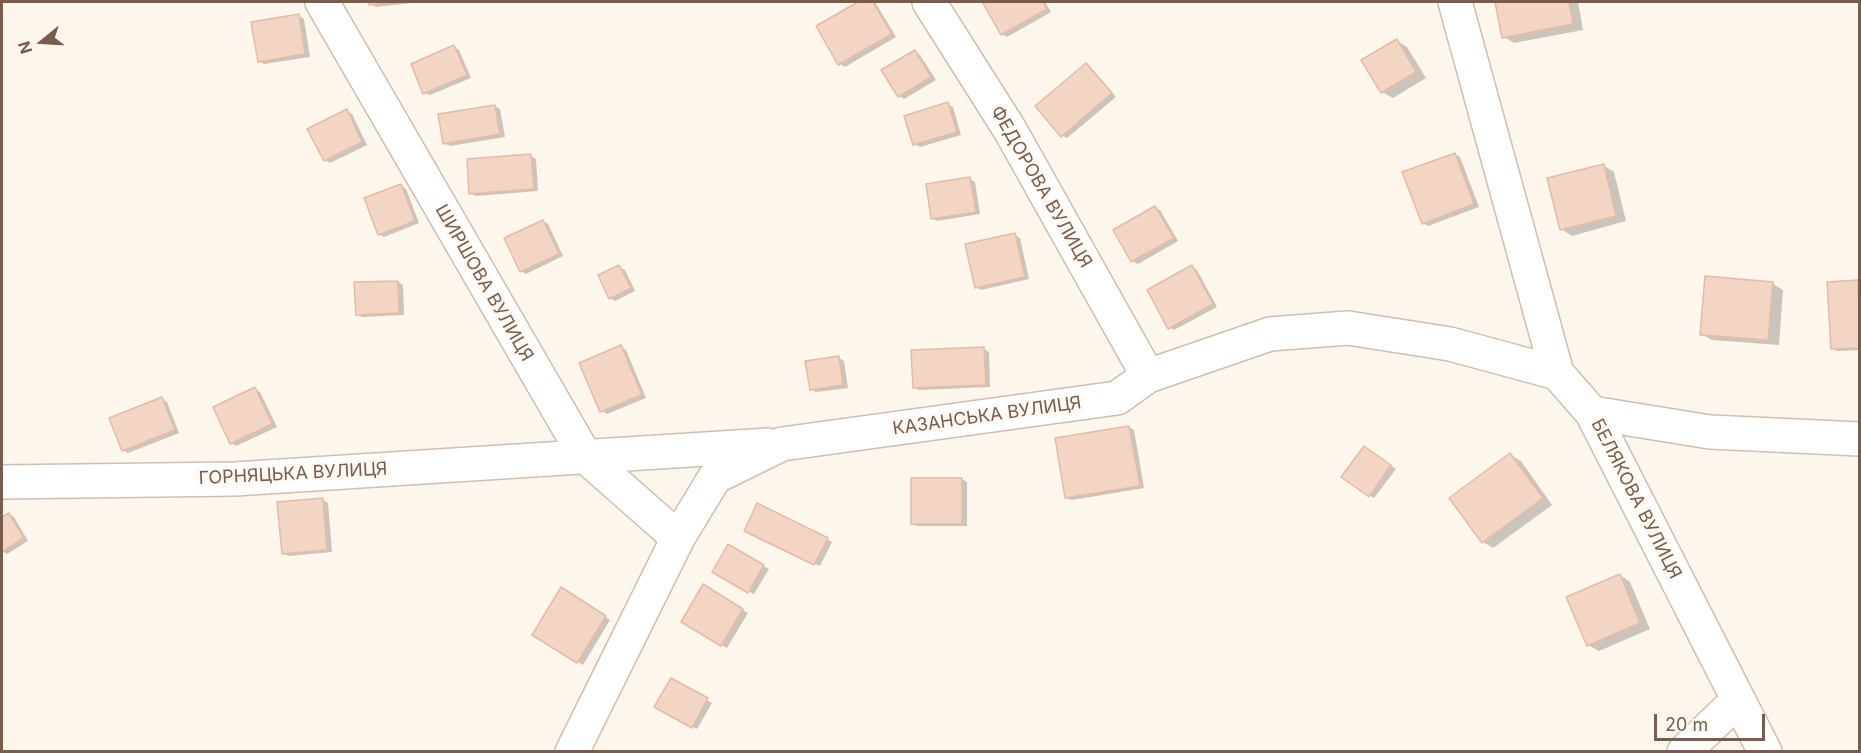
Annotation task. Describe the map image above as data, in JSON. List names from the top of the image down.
{
  "streets": {
    "street": [
      "ФЕДОРОВА ВУЛИЦЯ",
      "ШИРШОВА ВУЛИЦЯ",
      "КАЗАНСЬКА ВУЛИЦЯ",
      "ГОРНЯЦЬКА ВУЛИЦЯ",
      "БЕЛЯКОВА ВУЛИЦЯ"
    ]
  },
  "crossings": [
    ["ФЕДОРОВА ВУЛИЦЯ", "КАЗАНСЬКА ВУЛИЦЯ"],
    ["ШИРШОВА ВУЛИЦЯ", "КАЗАНСЬКА ВУЛИЦЯ"],
    ["ШИРШОВА ВУЛИЦЯ", "ГОРНЯЦЬКА ВУЛИЦЯ"],
    ["КАЗАНСЬКА ВУЛИЦЯ", "ГОРНЯЦЬКА ВУЛИЦЯ"],
    ["КАЗАНСЬКА ВУЛИЦЯ", "БЕЛЯКОВА ВУЛИЦЯ"]
  ],
  "scale_bar": "20 m",
  "north": "left"
}
